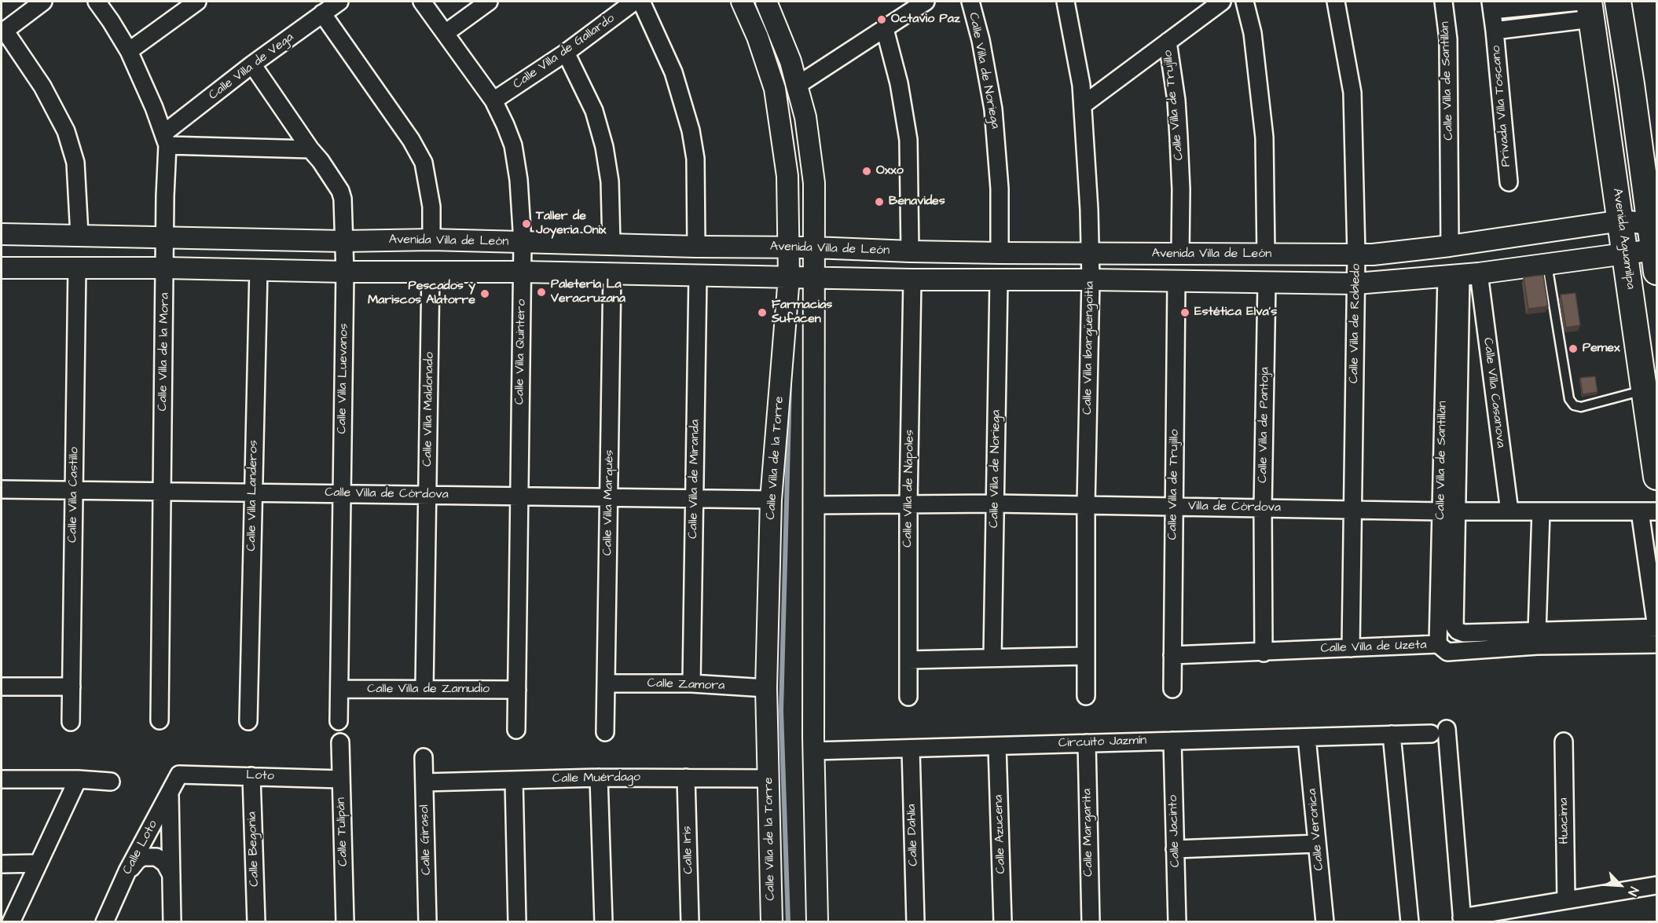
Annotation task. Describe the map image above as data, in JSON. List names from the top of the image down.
{
  "streets": {
    "main road": ["Avenida Aguamilpa"],
    "street": [
      "Calle Villa de Gallardo",
      "Calle Villa de Vega",
      "Calle Villa de Noriega",
      "Calle Villa de Santillán",
      "Calle Villa de Trujillo",
      "Privada Villa Toscano",
      "Avenida Villa de León",
      "Calle Villa de Robledo",
      "Calle Villa Ibargüengoitia",
      "Calle Villa de la Mora",
      "Calle Villa Quintero",
      "Calle Villa Luevanos",
      "Calle Villa Casanova",
      "Calle Villa Maldonado",
      "Calle Villa de Pantoja",
      "Calle Villa de la Torre",
      "Calle Villa de Miranda",
      "Calle Villa de Nápoles",
      "Calle Villa de Córdova",
      "Calle Villa Castillo",
      "Calle Villa Landeros",
      "Calle Villa Marqués",
      "Villa de Córdova",
      "Calle Villa de Uzeta",
      "Calle Zamora",
      "Calle Villa de Zamudio",
      "Circuito Jazmín",
      "Loto",
      "Calle Muérdago",
      "Huacima",
      "Calle Veronica",
      "Calle Jacinto",
      "Calle Tulipán",
      "Calle Margarita",
      "Calle Azucena",
      "Calle Dahlia",
      "Calle Girasol",
      "Calle Loto",
      "Calle Begonia",
      "Calle Iris"
    ]
  },
  "crossings": [
    ["Calle Villa de Gallardo", "Calle Villa Quintero"],
    ["Calle Villa de Vega", "Calle Villa de la Mora"],
    ["Calle Villa de Vega", "Calle Villa Luevanos"],
    ["Calle Villa de Noriega", "Avenida Villa de León"],
    ["Calle Villa de Noriega", "Villa de Córdova"],
    ["Calle Villa de Santillán", "Avenida Villa de León"],
    ["Calle Villa de Santillán", "Calle Villa Casanova"],
    ["Calle Villa de Santillán", "Villa de Córdova"],
    ["Calle Villa de Santillán", "Calle Villa de Uzeta"],
    ["Calle Villa de Trujillo", "Avenida Villa de León"],
    ["Calle Villa de Trujillo", "Villa de Córdova"],
    ["Calle Villa de Trujillo", "Calle Villa de Uzeta"],
    ["Privada Villa Toscano", "Avenida Aguamilpa"],
    ["Avenida Aguamilpa", "Avenida Villa de León"],
    ["Avenida Villa de León", "Calle Villa de Robledo"],
    ["Avenida Villa de León", "Calle Villa Ibargüengoitia"],
    ["Avenida Villa de León", "Calle Villa de la Mora"],
    ["Avenida Villa de León", "Calle Villa Quintero"],
    ["Avenida Villa de León", "Calle Villa Luevanos"],
    ["Avenida Villa de León", "Calle Villa Casanova"],
    ["Avenida Villa de León", "Calle Villa Maldonado"],
    ["Avenida Villa de León", "Calle Villa de Pantoja"],
    ["Avenida Villa de León", "Calle Villa de la Torre"],
    ["Avenida Villa de León", "Calle Villa de Miranda"],
    ["Avenida Villa de León", "Calle Villa de Nápoles"],
    ["Avenida Villa de León", "Calle Villa Castillo"],
    ["Avenida Villa de León", "Calle Villa Landeros"],
    ["Avenida Villa de León", "Calle Villa Marqués"],
    ["Calle Villa de Robledo", "Villa de Córdova"],
    ["Calle Villa de Robledo", "Calle Villa de Uzeta"],
    ["Calle Villa Ibargüengoitia", "Villa de Córdova"],
    ["Calle Villa de la Mora", "Calle Villa de Córdova"],
    ["Calle Villa Quintero", "Calle Villa de Córdova"],
    ["Calle Villa Quintero", "Calle Villa de Zamudio"],
    ["Calle Villa Luevanos", "Calle Villa de Córdova"],
    ["Calle Villa Luevanos", "Calle Villa de Zamudio"],
    ["Calle Villa Casanova", "Villa de Córdova"],
    ["Calle Villa Maldonado", "Calle Villa de Córdova"],
    ["Calle Villa Maldonado", "Calle Villa de Zamudio"],
    ["Calle Villa de Pantoja", "Villa de Córdova"],
    ["Calle Villa de Pantoja", "Calle Villa de Uzeta"],
    ["Calle Villa de la Torre", "Calle Villa de Córdova"],
    ["Calle Villa de la Torre", "Calle Zamora"],
    ["Calle Villa de la Torre", "Calle Muérdago"],
    ["Calle Villa de Miranda", "Calle Villa de Córdova"],
    ["Calle Villa de Miranda", "Calle Zamora"],
    ["Calle Villa de Nápoles", "Villa de Córdova"],
    ["Calle Villa de Córdova", "Calle Villa Castillo"],
    ["Calle Villa de Córdova", "Calle Villa Landeros"],
    ["Calle Villa de Córdova", "Calle Villa Marqués"],
    ["Calle Villa Marqués", "Calle Zamora"],
    ["Circuito Jazmín", "Calle Veronica"],
    ["Circuito Jazmín", "Calle Jacinto"],
    ["Circuito Jazmín", "Calle Margarita"],
    ["Circuito Jazmín", "Calle Azucena"],
    ["Circuito Jazmín", "Calle Dahlia"],
    ["Loto", "Calle Tulipán"],
    ["Loto", "Calle Loto"],
    ["Loto", "Calle Begonia"],
    ["Calle Muérdago", "Calle Girasol"],
    ["Calle Muérdago", "Calle Iris"]
  ],
  "places": [
    "Octavio Paz",
    "Oxxo",
    "Benavides",
    "Taller de Joyeria Onix",
    "Paletería La Veracruzana",
    "Pescados y Mariscos Alatorre",
    "Farmacias Sufacen",
    "Estética Elva’s",
    "Pemex"
  ],
  "north": "bottom right"
}
